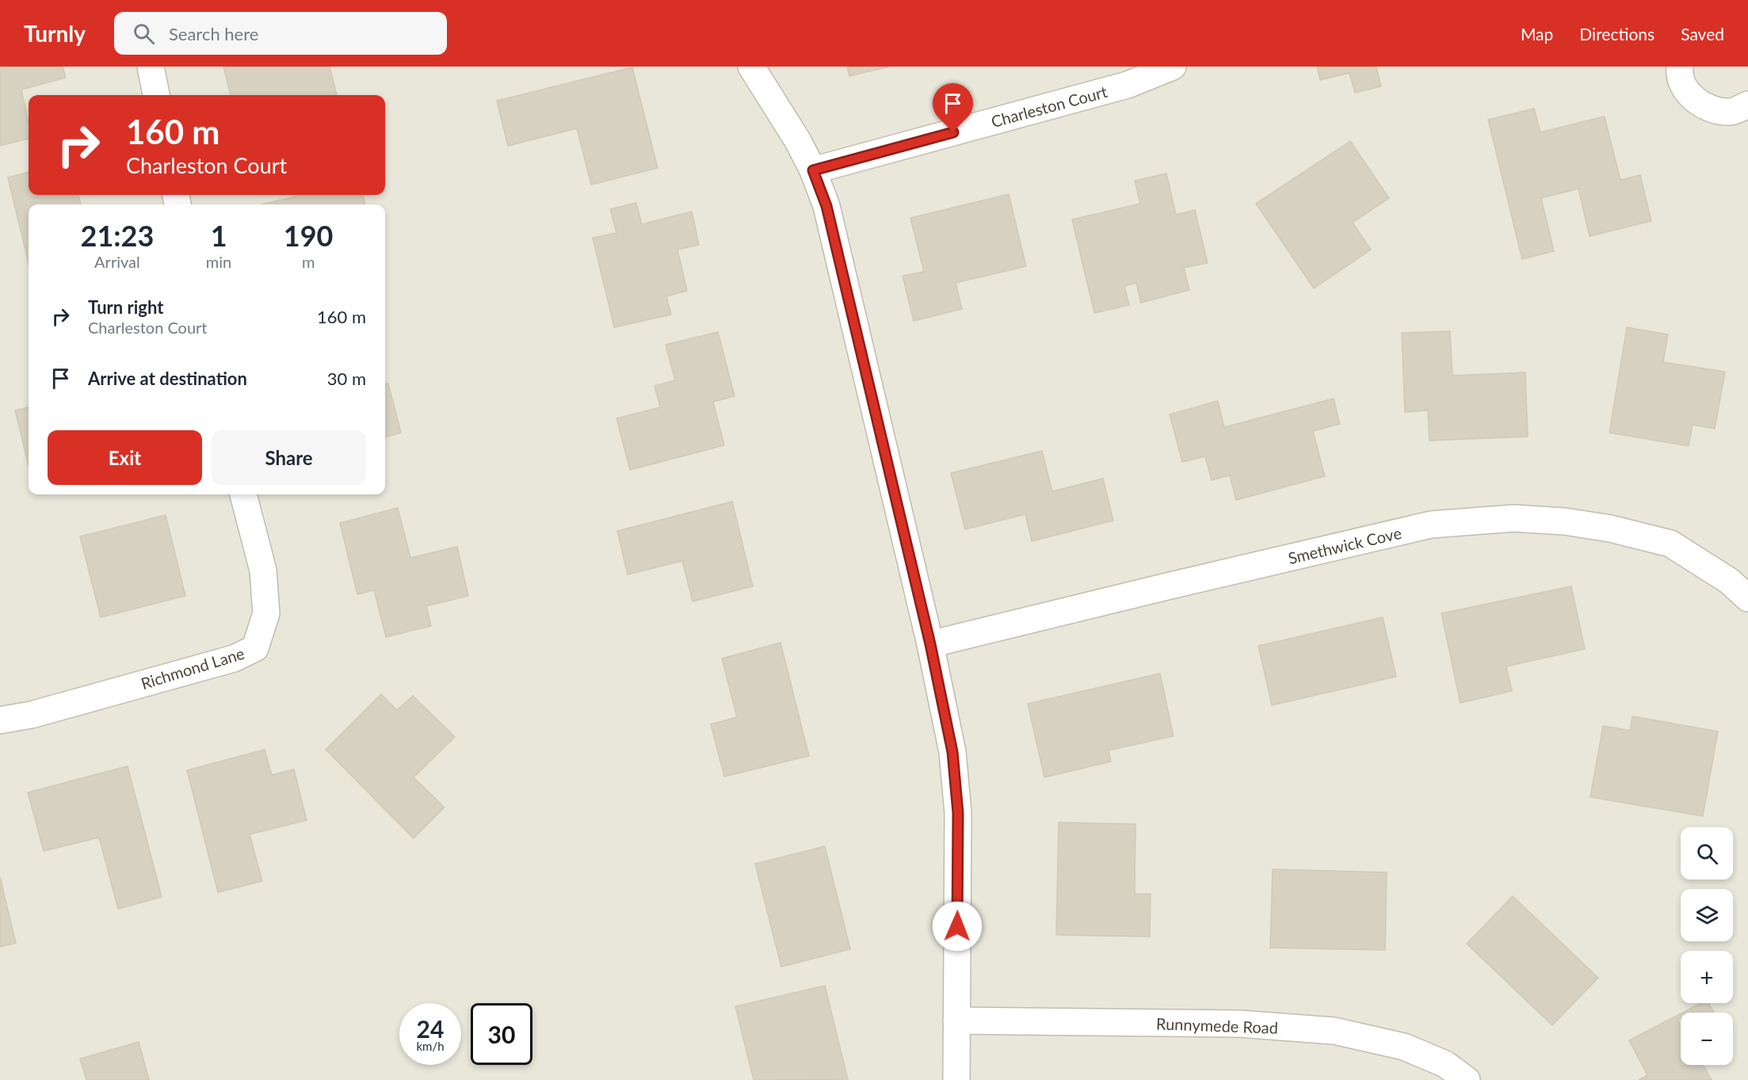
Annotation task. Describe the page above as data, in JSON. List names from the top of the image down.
{
  "streets": {
    "street": [
      "Charleston Court",
      "Smethwick Cove",
      "Richmond Lane",
      "Runnymede Road"
    ]
  },
  "page": {
    "header": "Turnly",
    "search": "Search here",
    "nav": ["Map", "Directions", "Saved"],
    "turn": ["160 m", "Charleston Court"],
    "eta": [
      "21:23",
      "Arrival",
      "1",
      "min",
      "190",
      "m"
    ],
    "list": [
      {
        "name": "Turn right",
        "note": "Charleston Court",
        "value": "160 m"
      },
      {
        "name": "Arrive at destination",
        "value": "30 m"
      }
    ],
    "buttons": ["Exit", "Share"],
    "map_buttons": ["+", "−"],
    "speed": "24 km/h",
    "limit": "30"
  }
}
